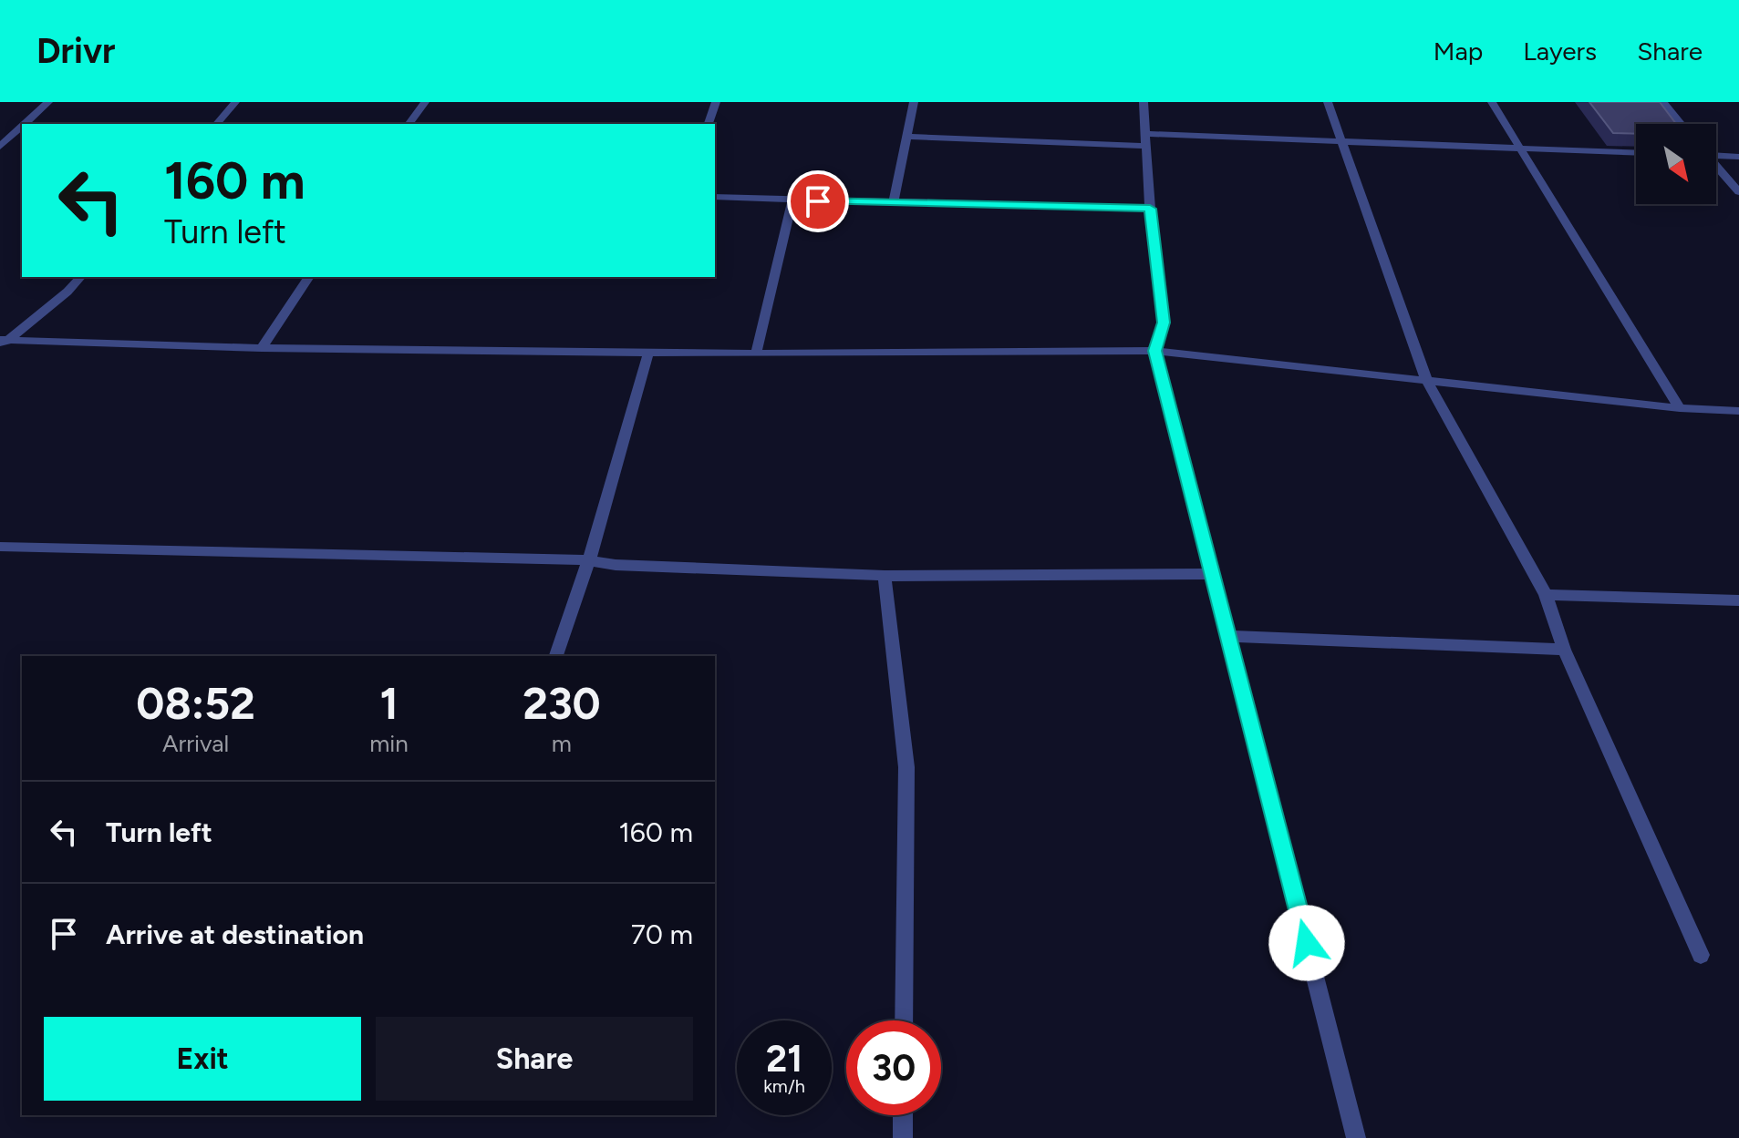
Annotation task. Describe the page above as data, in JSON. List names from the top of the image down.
{
  "north": "bottom right",
  "page": {
    "header": "Drivr",
    "nav": ["Map", "Layers", "Share"],
    "turn": ["160 m", "Turn left"],
    "eta": [
      "08:52",
      "Arrival",
      "1",
      "min",
      "230",
      "m"
    ],
    "list": [
      {
        "name": "Turn left",
        "value": "160 m"
      },
      {
        "name": "Arrive at destination",
        "value": "70 m"
      }
    ],
    "buttons": ["Exit", "Share"],
    "speed": "21 km/h",
    "limit": "30"
  }
}
